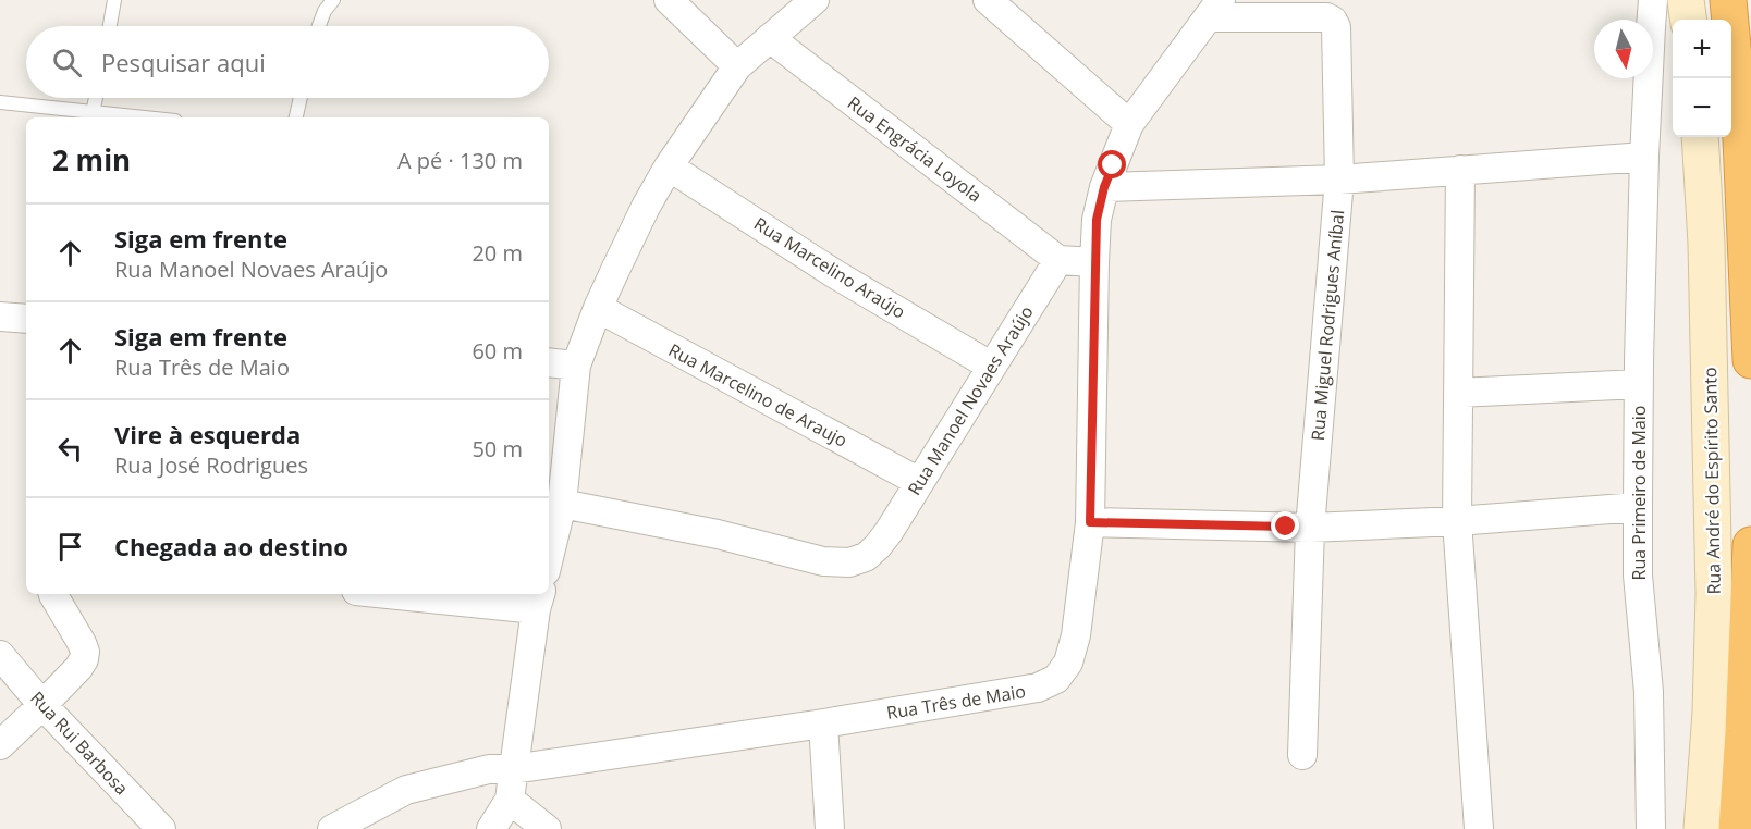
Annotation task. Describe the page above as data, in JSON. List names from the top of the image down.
{
  "streets": {
    "street": [
      "Rua Engrácia Loyola",
      "Rua Marcelino Araújo",
      "Rua Miguel Rodrigues Aníbal",
      "Rua Marcelino de Araujo",
      "Rua Manoel Novaes Araújo",
      "Rua André do Espírito Santo",
      "Rua Primeiro de Maio",
      "Rua Três de Maio",
      "Rua Rui Barbosa"
    ]
  },
  "crossings": [
    ["Rua Engrácia Loyola", "Rua Manoel Novaes Araújo"],
    ["Rua Marcelino Araújo", "Rua Manoel Novaes Araújo"],
    ["Rua Marcelino de Araujo", "Rua Manoel Novaes Araújo"]
  ],
  "north": "bottom",
  "page": {
    "map_buttons": ["+", "−"],
    "search": "Pesquisar aqui",
    "heading": ["2 min", "A pé · 130 m"],
    "list": [
      ["Siga em frente", "Rua Manoel Novaes Araújo", "20 m"],
      ["Siga em frente", "Rua Três de Maio", "60 m"],
      ["Vire à esquerda", "Rua José Rodrigues", "50 m"],
      "Chegada ao destino"
    ]
  }
}
